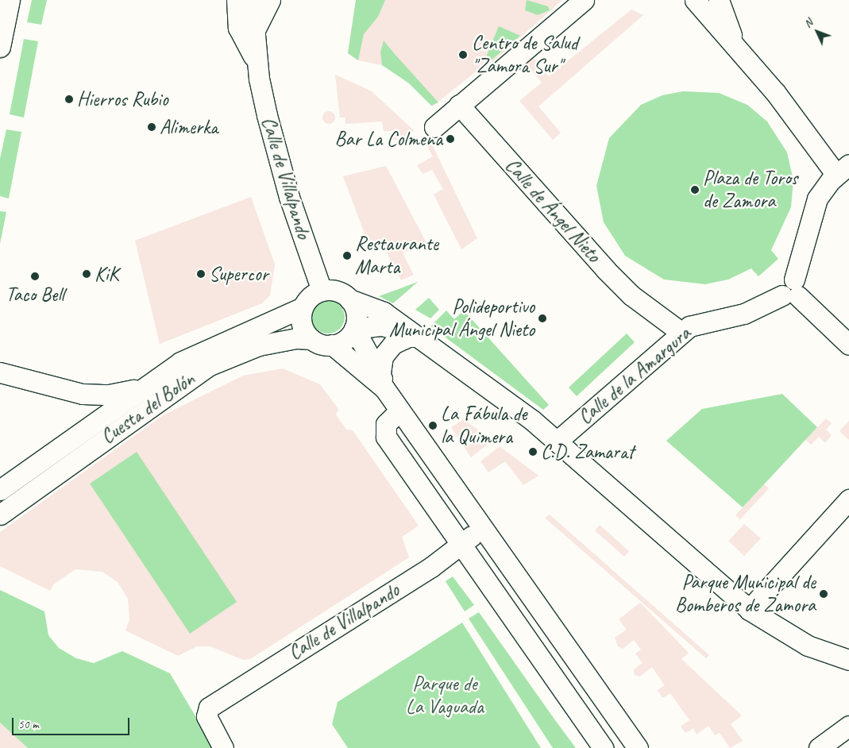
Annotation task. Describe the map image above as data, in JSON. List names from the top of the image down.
{
  "streets": {
    "street": [
      "Calle de Villalpando",
      "Calle de Ángel Nieto",
      "Calle de la Amargura",
      "Cuesta del Bolón"
    ]
  },
  "crossings": [
    ["Calle de Villalpando", "Cuesta del Bolón"],
    ["Calle de Ángel Nieto", "Calle de la Amargura"]
  ],
  "parks": ["Parque de La Vaguada"],
  "places": [
    "Centro de Salud \"Zamora Sur\"",
    "Hierros Rubio",
    "Alimerka",
    "Bar La Colmena",
    "Plaza de Toros de Zamora",
    "Restaurante Marta",
    "KiK",
    "Supercor",
    "Taco Bell",
    "Polideportivo Municipal Ángel Nieto",
    "La Fábula de la Quimera",
    "C.D. Zamarat",
    "Parque Municipal de Bomberos de Zamora"
  ],
  "scale_bar": "50 m",
  "north": "top left"
}
